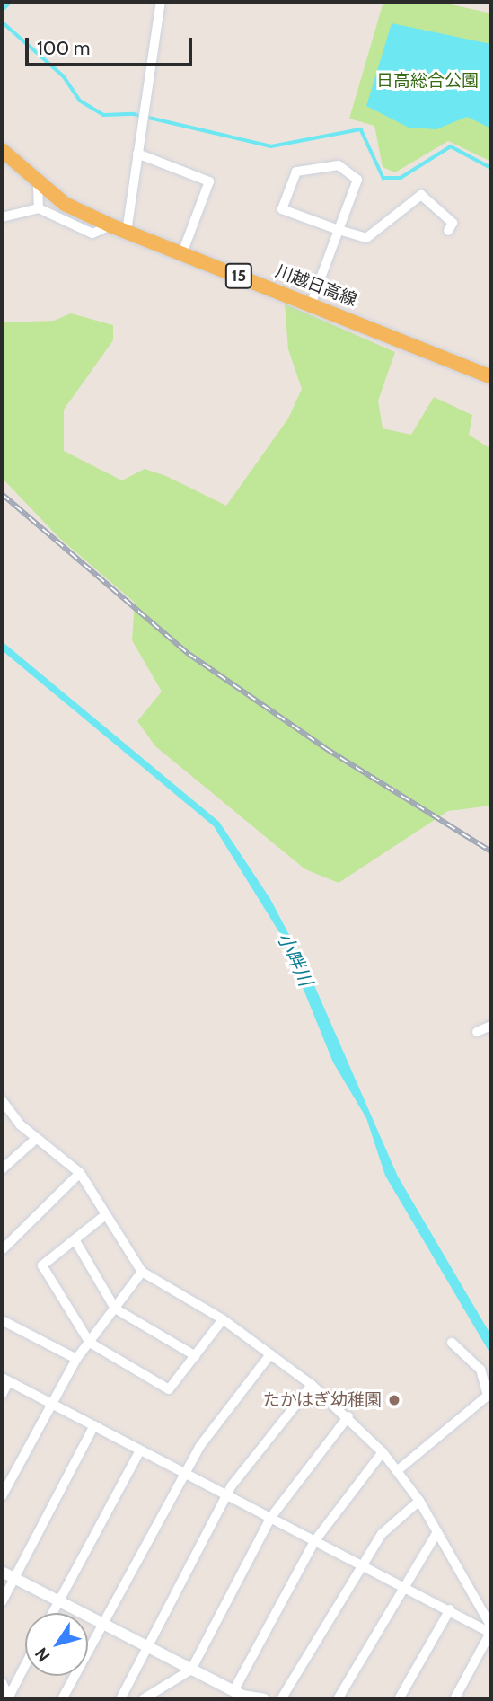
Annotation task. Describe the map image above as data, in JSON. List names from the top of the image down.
{
  "streets": {
    "main road": ["15", "川越日高線"]
  },
  "water": ["小畔川"],
  "parks": ["日高総合公園"],
  "places": ["たかはぎ幼稚園"],
  "scale_bar": "100 m",
  "north": "bottom left"
}
